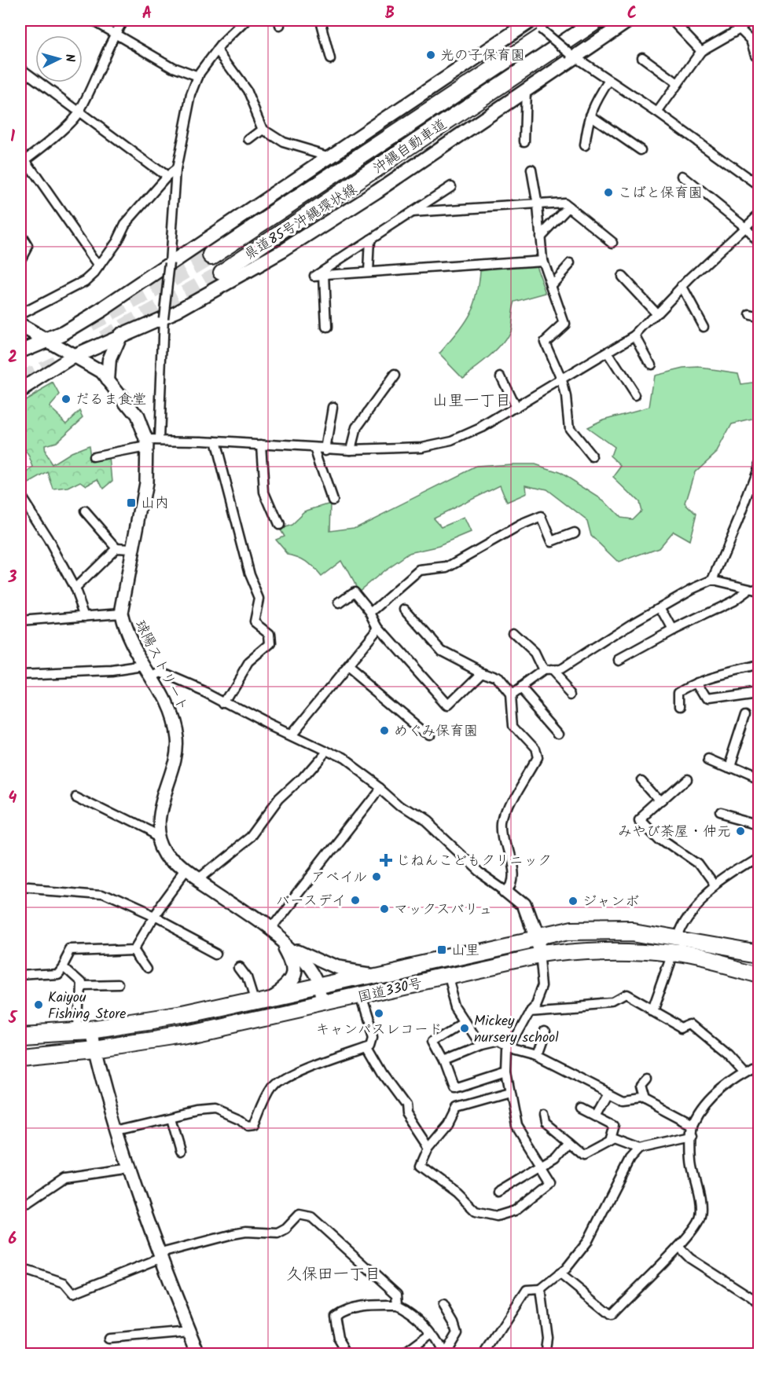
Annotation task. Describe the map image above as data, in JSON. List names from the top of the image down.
{
  "streets": {
    "highway": ["沖縄自動車道", "国道330号"],
    "main road": ["県道85号沖縄環状線", "球陽ストリート"]
  },
  "crossings": [
    ["県道85号沖縄環状線", "球陽ストリート"],
    ["球陽ストリート", "国道330号"]
  ],
  "districts": ["山里一丁目", "久保田一丁目"],
  "places": {
    "other": [
      "光の子保育園",
      "こばと保育園",
      "だるま食堂",
      "めぐみ保育園",
      "みやび茶屋・仲元",
      "アベイル",
      "バースデイ",
      "ジャンボ",
      "マックスバリュ",
      "Kaiyou Fishing Store",
      "キャンパスレコード",
      "Mickey nursery school"
    ],
    "transit": ["山内", "山里"],
    "health": ["じねんこどもクリニック"]
  },
  "north": "right",
  "grid": {
    "columns": ["A", "B", "C"],
    "rows": [
      "1",
      "2",
      "3",
      "4",
      "5",
      "6"
    ]
  }
}
